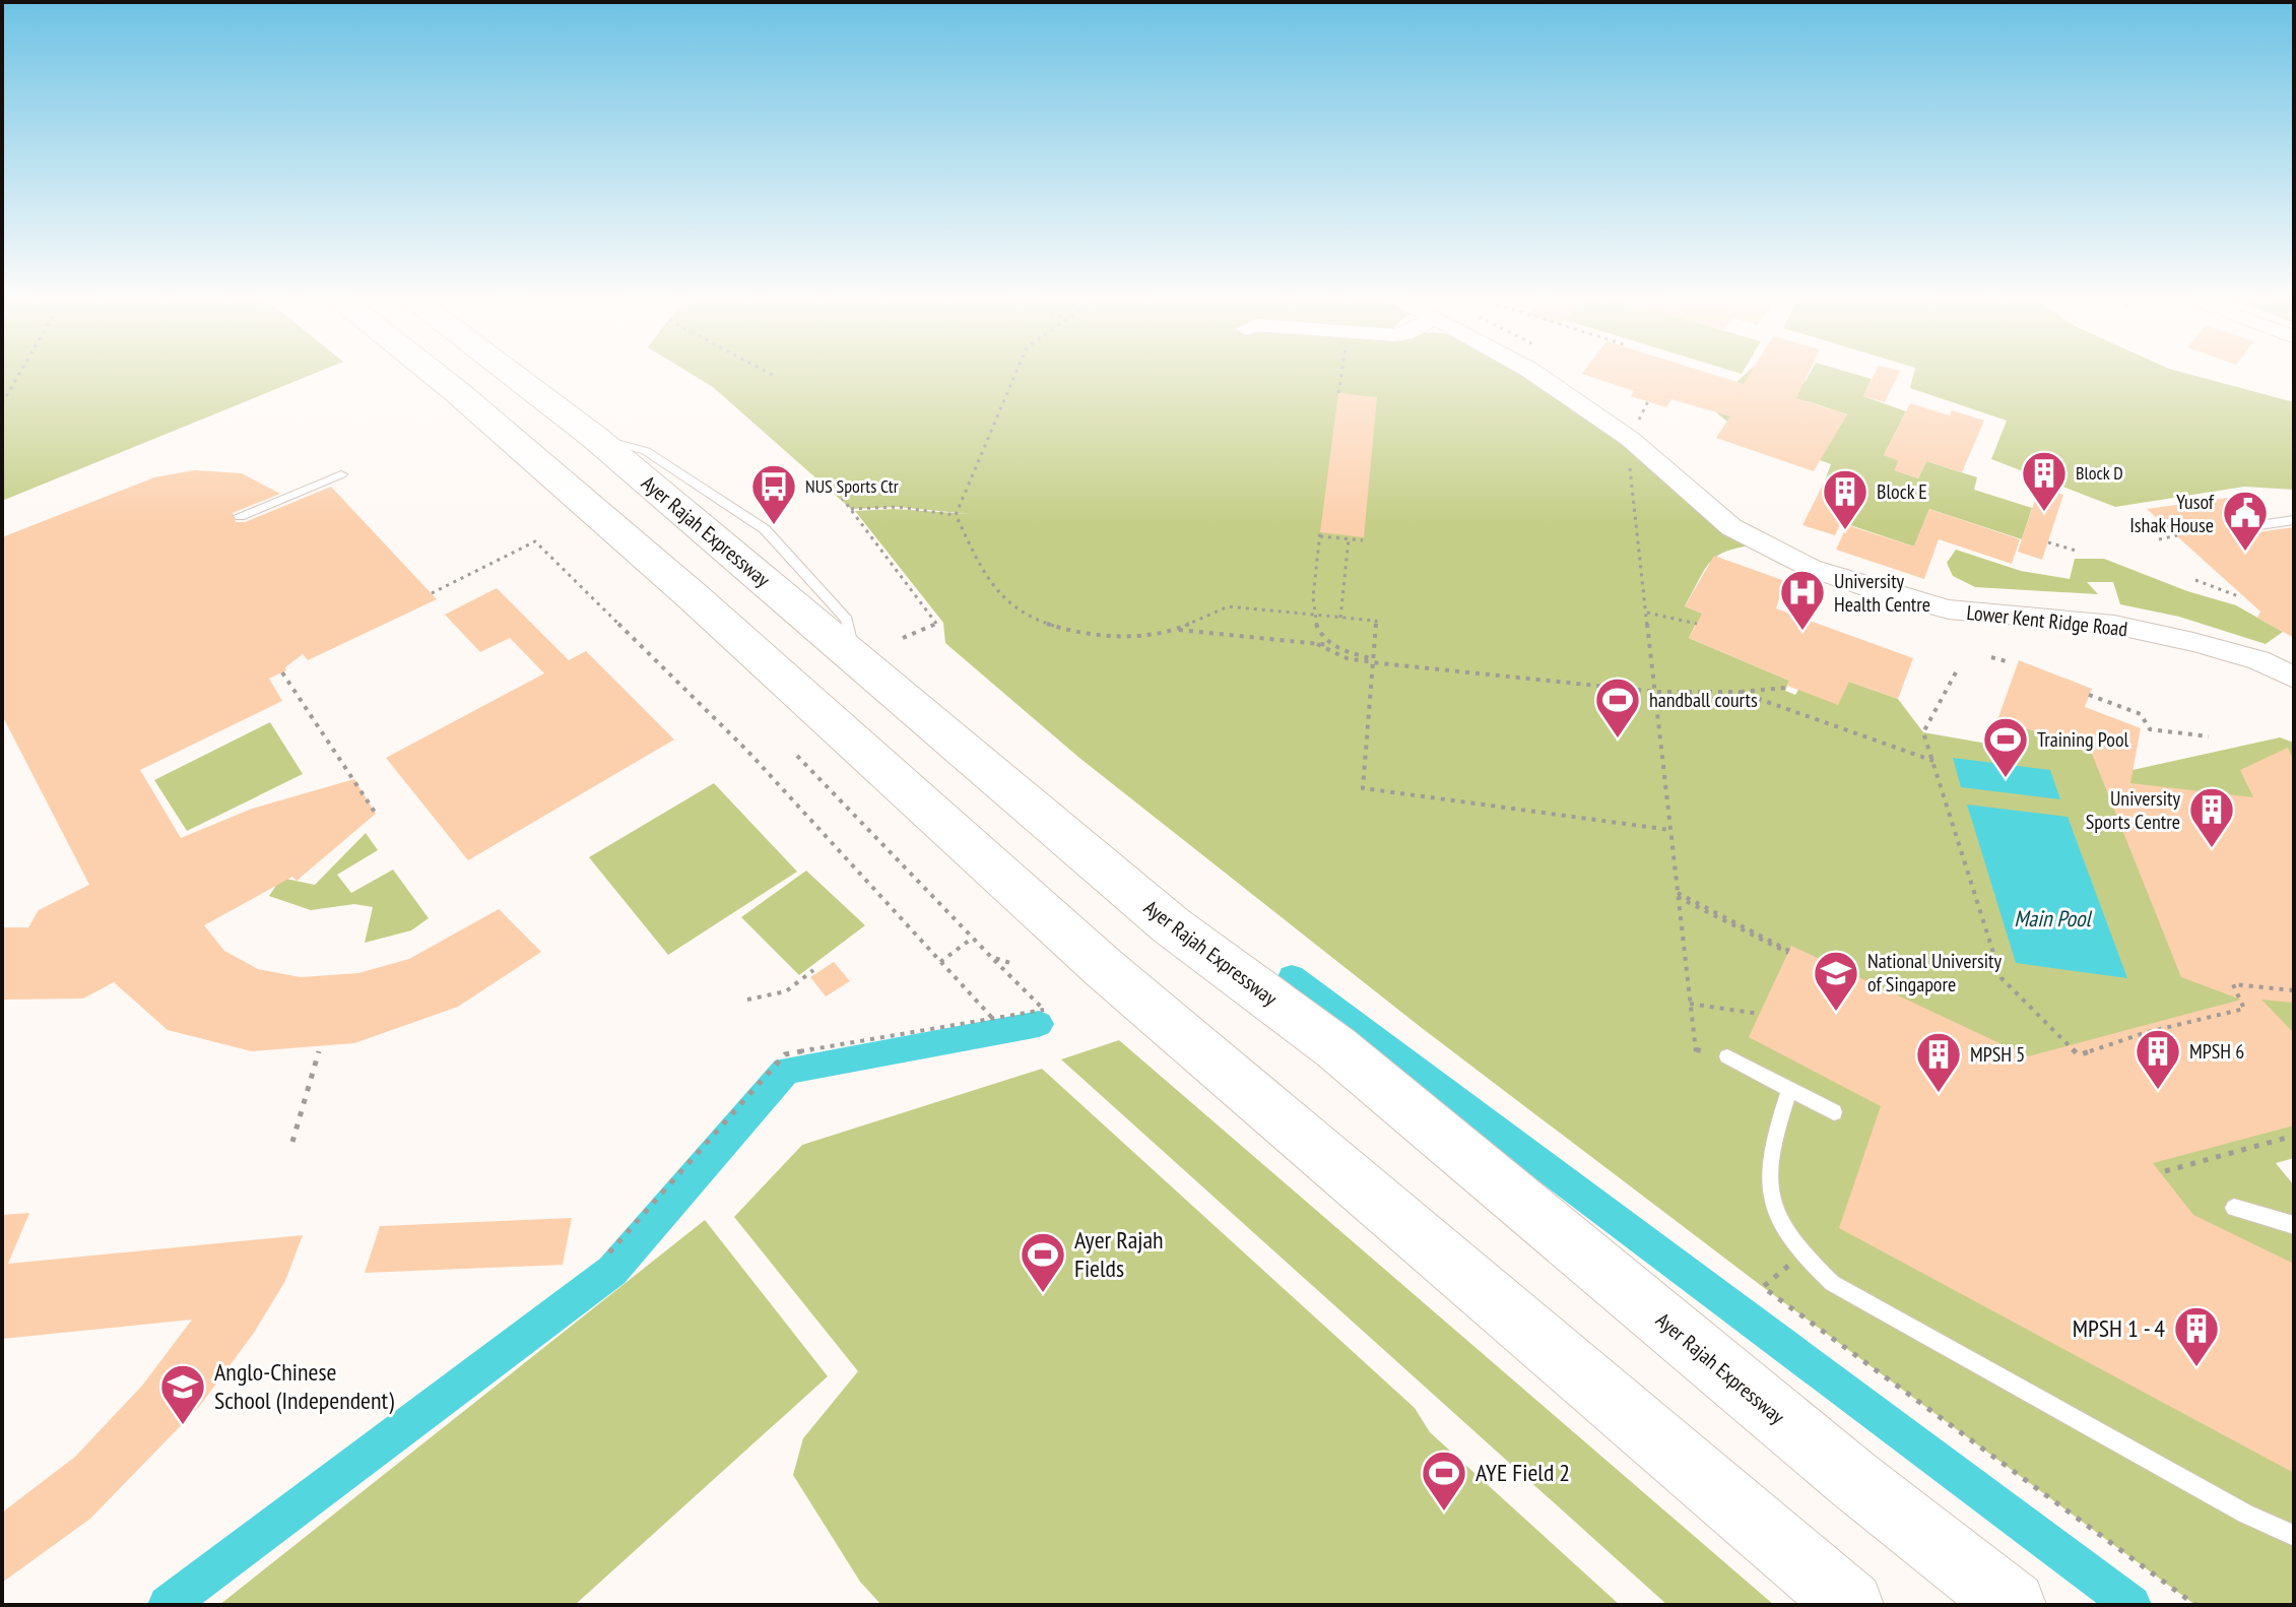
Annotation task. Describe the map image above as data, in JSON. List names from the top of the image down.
{
  "streets": {
    "highway": ["Ayer Rajah Expressway"],
    "street": ["Lower Kent Ridge Road"]
  },
  "water": ["Main Pool"],
  "places": {
    "building": [
      "Block D",
      "Block E",
      "University Sports Centre",
      "MPSH 6",
      "MPSH 5",
      "MPSH 1 - 4"
    ],
    "bus stop": ["NUS Sports Ctr"],
    "public building": ["Yusof Ishak House"],
    "hospital": ["University Health Centre"],
    "sports": [
      "handball courts",
      "Training Pool",
      "Ayer Rajah Fields",
      "AYE Field 2"
    ],
    "school or university": ["National University of Singapore", "Anglo-Chinese School (Independent)"]
  }
}
